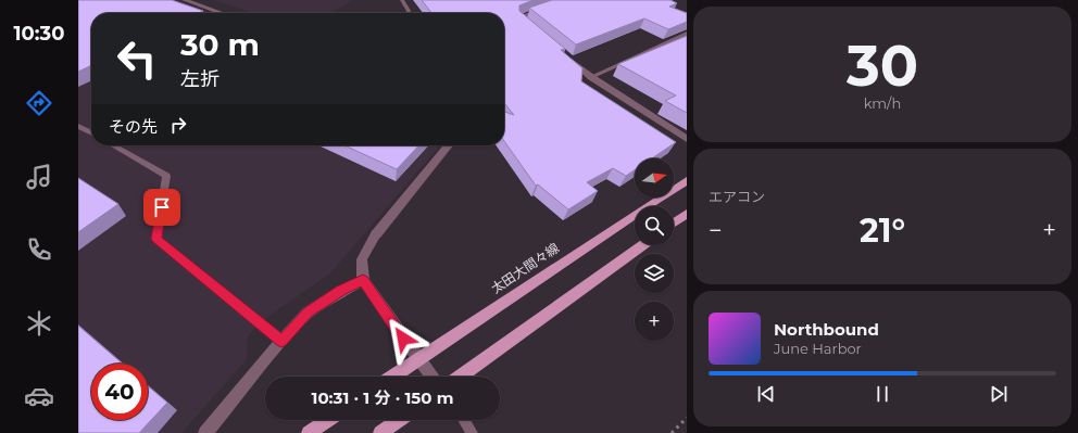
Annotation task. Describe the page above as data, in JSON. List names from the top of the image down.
{
  "streets": {
    "main road": ["太田大間々線"]
  },
  "north": "right",
  "page": {
    "tabs": "10:30",
    "tile": [
      ["30", "km/h"],
      "エアコン"
    ],
    "turn": ["30 m", "左折"],
    "then": "その先",
    "map_buttons": "+",
    "heat": ["−", "21°", "+"],
    "song": ["Northbound", "June Harbor"],
    "limit": "40",
    "trip": "10:31 · 1 分 · 150 m"
  }
}
